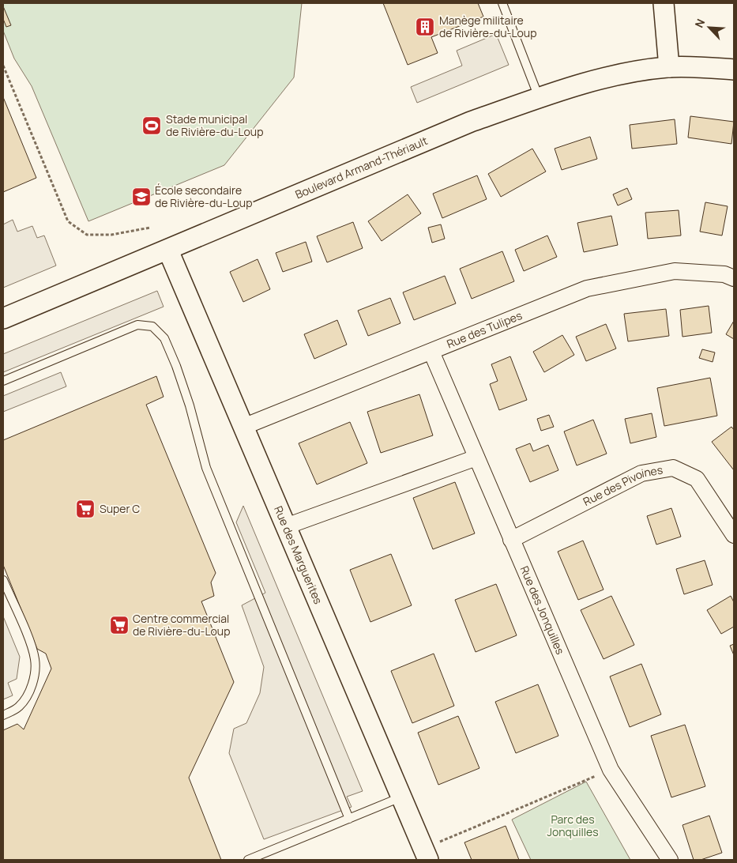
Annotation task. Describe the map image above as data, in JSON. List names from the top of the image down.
{
  "streets": {
    "street": [
      "Boulevard Armand-Thériault",
      "Rue des Tulipes",
      "Rue des Pivoines",
      "Rue des Marguerites",
      "Rue des Jonquilles"
    ]
  },
  "crossings": [
    ["Boulevard Armand-Thériault", "Rue des Marguerites"],
    ["Rue des Tulipes", "Rue des Marguerites"],
    ["Rue des Tulipes", "Rue des Jonquilles"],
    ["Rue des Pivoines", "Rue des Jonquilles"]
  ],
  "parks": ["Parc des Jonquilles"],
  "places": {
    "building": ["Manège militaire de Rivière-du-Loup"],
    "sports": ["Stade municipal de Rivière-du-Loup"],
    "school or university": ["École secondaire de Rivière-du-Loup"],
    "supermarket": ["Super C", "Centre commercial de Rivière-du-Loup"]
  },
  "north": "top left"
}
